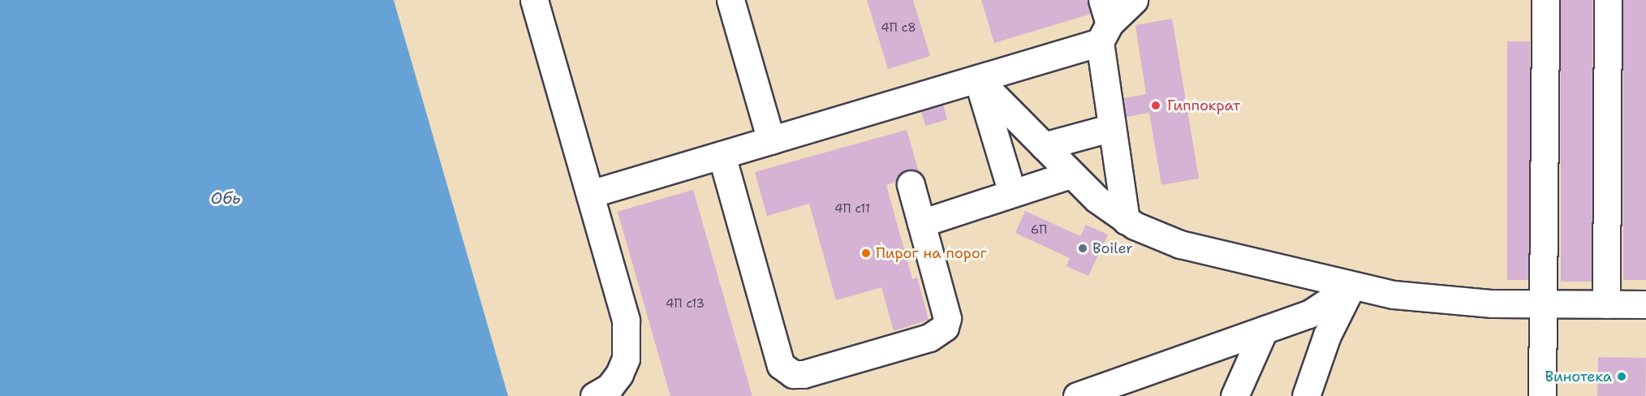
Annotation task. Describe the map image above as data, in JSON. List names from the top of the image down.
{
  "water": ["Обь"],
  "places": [
    "Гиппократ",
    "Boiler",
    "Пирог на порог",
    "Винотека"
  ],
  "house_numbers": [
    "4П с8",
    "4П с11",
    "6П",
    "4П с13"
  ]
}
